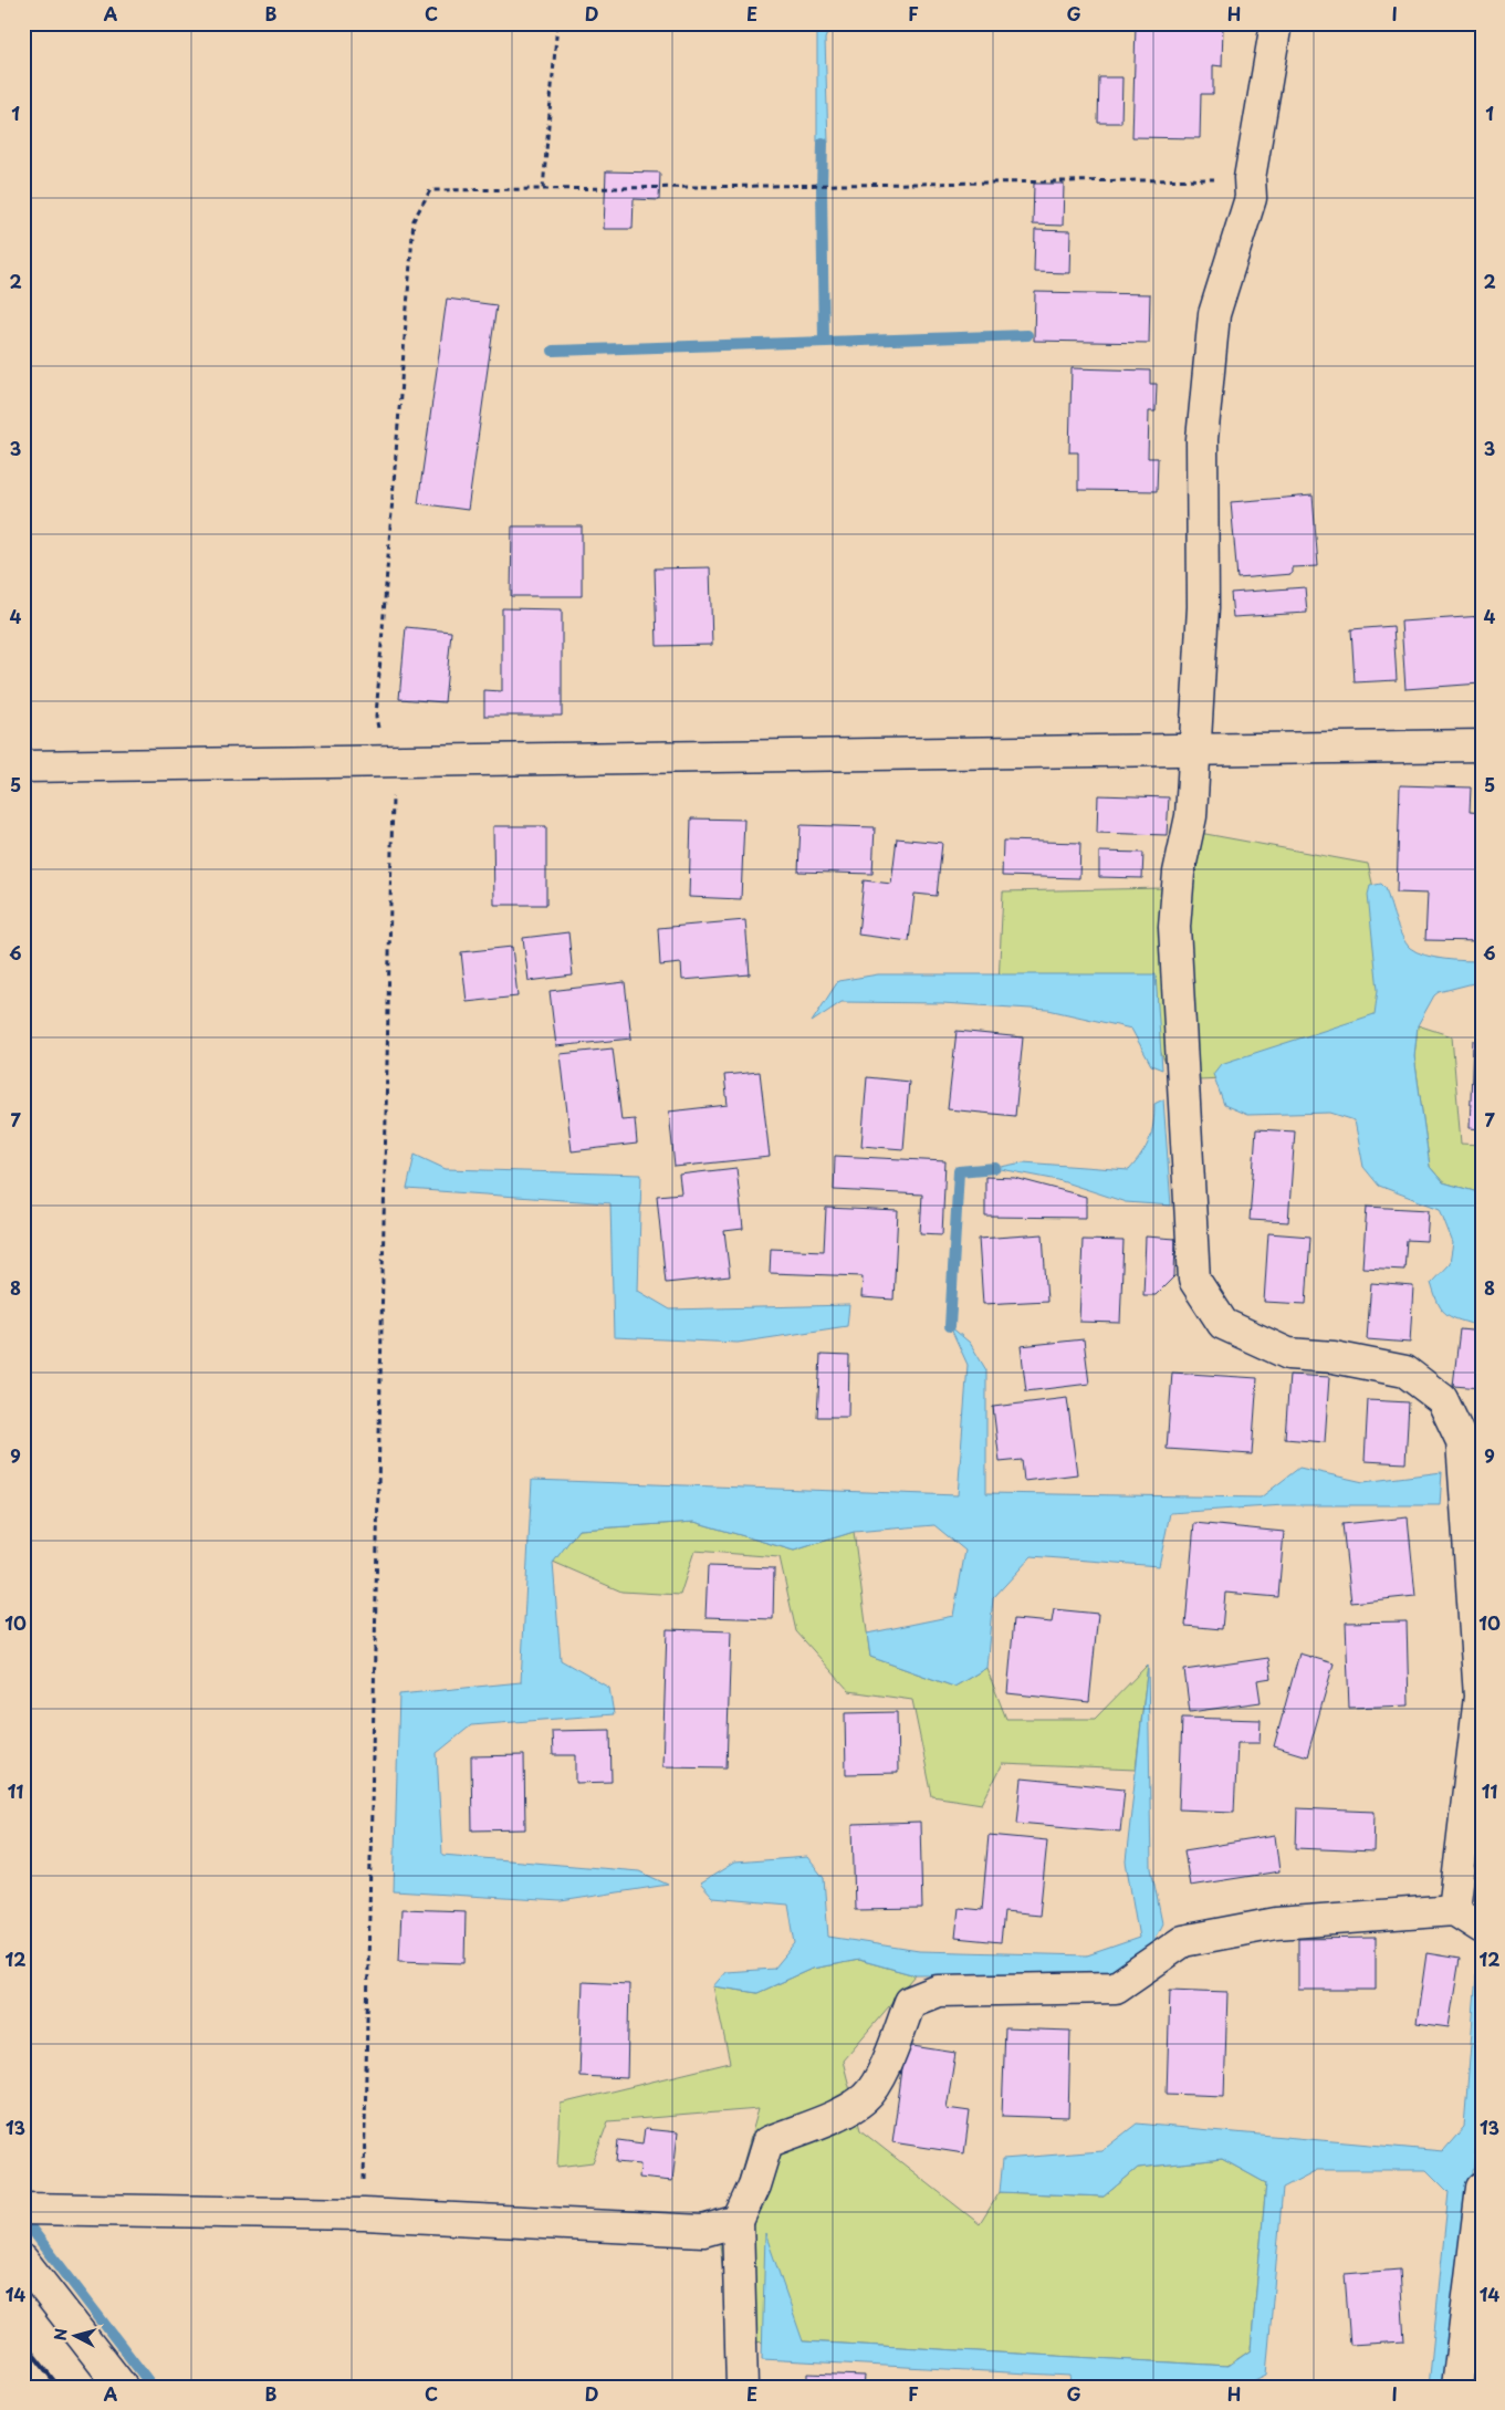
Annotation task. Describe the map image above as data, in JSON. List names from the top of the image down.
{
  "north": "left",
  "grid": {
    "columns": [
      "A",
      "B",
      "C",
      "D",
      "E",
      "F",
      "G",
      "H",
      "I"
    ],
    "rows": [
      "1",
      "2",
      "3",
      "4",
      "5",
      "6",
      "7",
      "8",
      "9",
      "10",
      "11",
      "12",
      "13",
      "14"
    ]
  }
}
